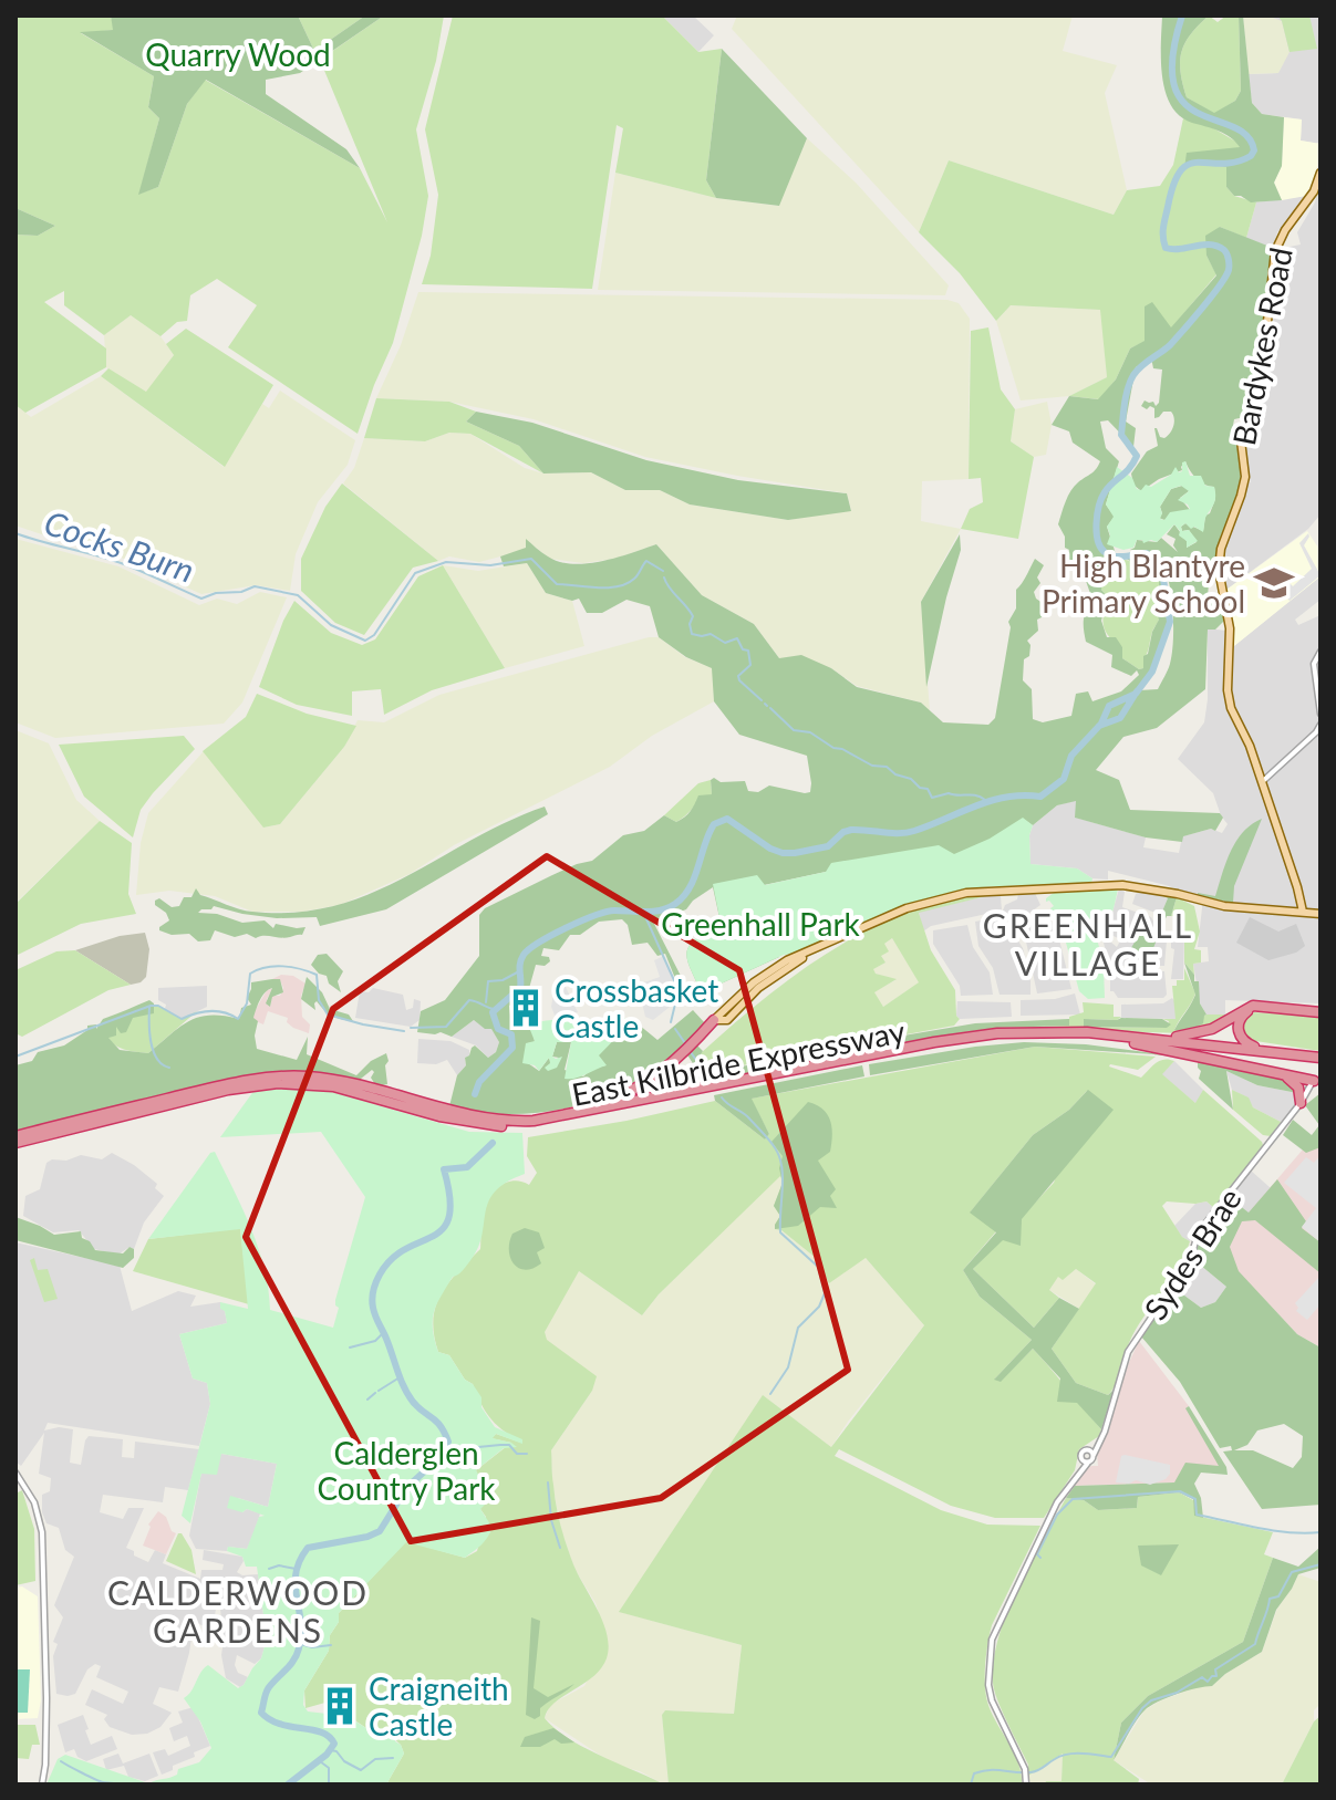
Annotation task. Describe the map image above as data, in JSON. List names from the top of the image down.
{
  "streets": {
    "highway": ["East Kilbride Expressway"],
    "main road": ["Bardykes Road"],
    "street": ["Sydes Brae"]
  },
  "districts": ["GREENHALL VILLAGE", "CALDERWOOD GARDENS"],
  "water": ["Cocks Burn"],
  "parks": ["Quarry Wood", "Greenhall Park", "Calderglen Country Park"],
  "places": {
    "school or university": ["High Blantyre Primary School"],
    "building": ["Crossbasket Castle", "Craigneith Castle"]
  }
}
